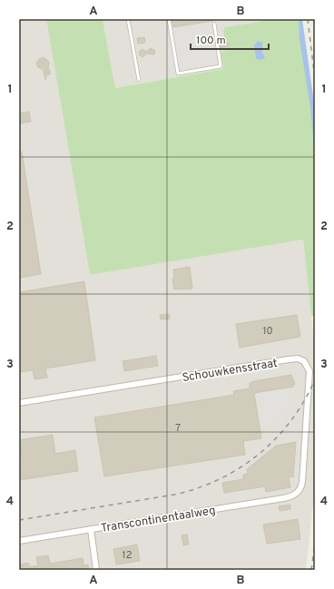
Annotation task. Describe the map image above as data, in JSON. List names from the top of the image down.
{
  "streets": {
    "street": ["Schouwkensstraat", "Transcontinentaalweg"]
  },
  "crossings": [
    ["Schouwkensstraat", "Transcontinentaalweg"]
  ],
  "house_numbers": ["10", "7", "12"],
  "scale_bar": "100 m",
  "grid": {
    "columns": ["A", "B"],
    "rows": [
      "1",
      "2",
      "3",
      "4"
    ]
  }
}
